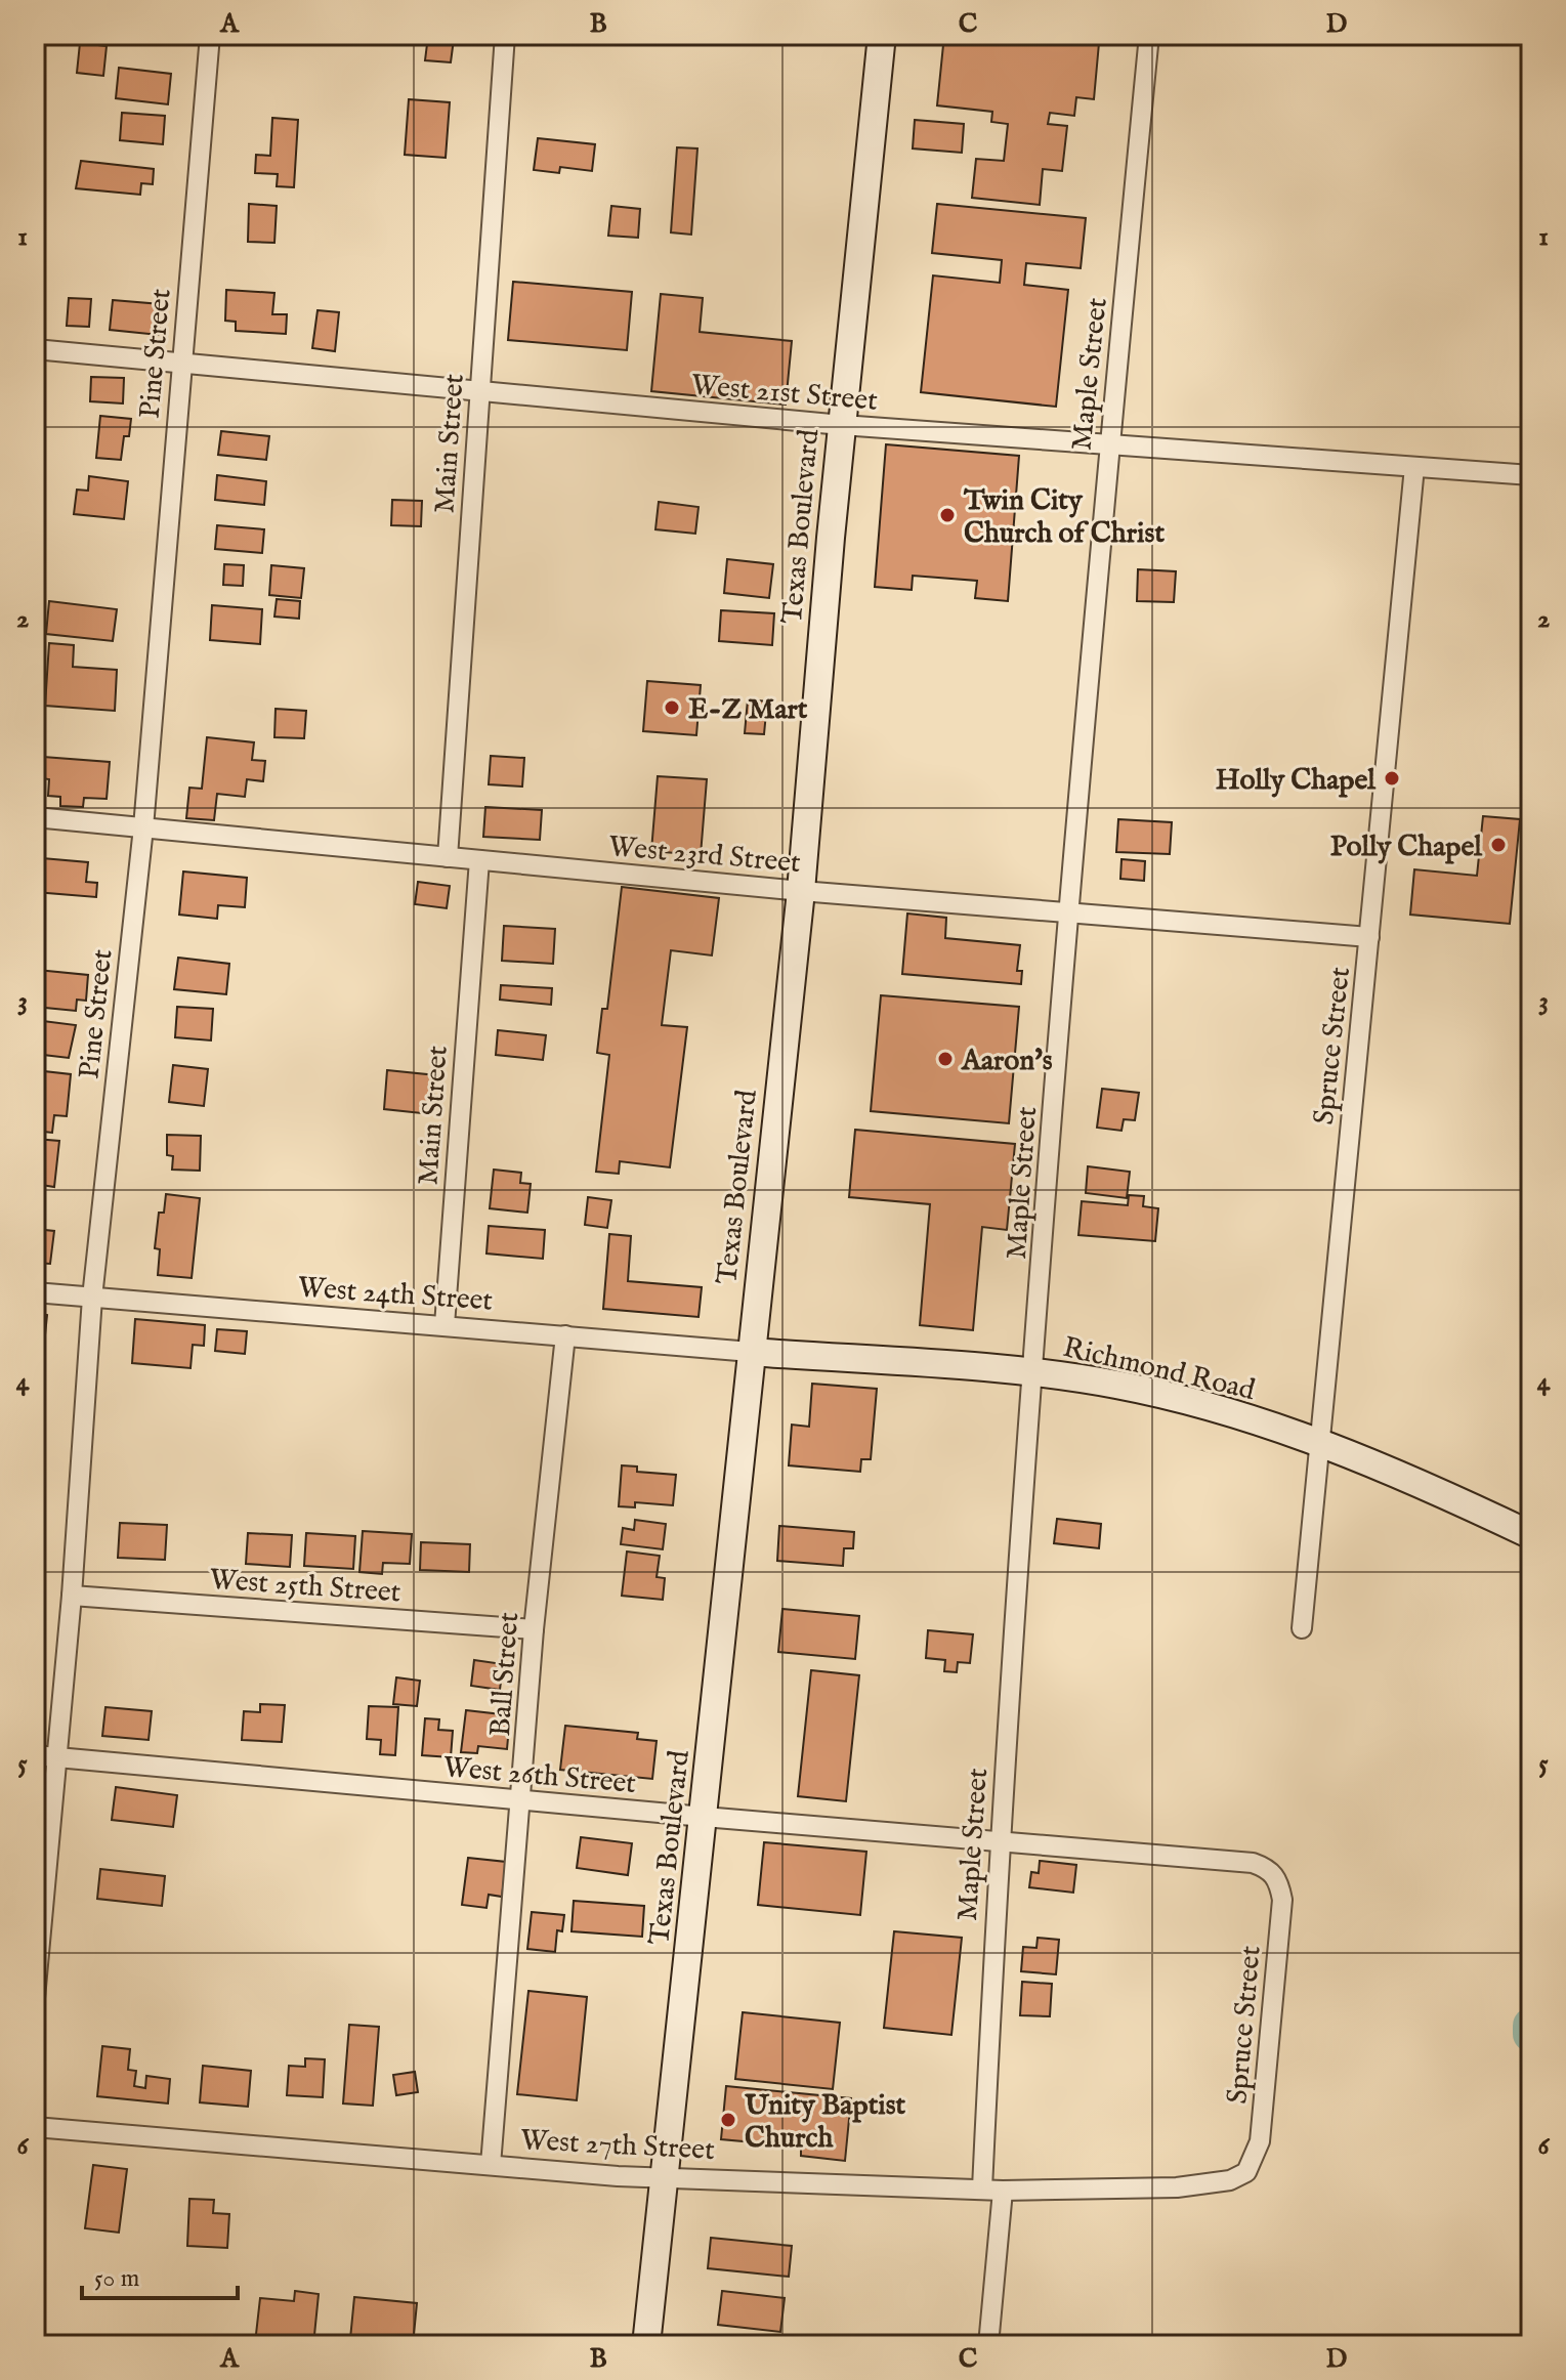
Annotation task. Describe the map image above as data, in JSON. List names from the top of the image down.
{
  "streets": {
    "main road": ["Texas Boulevard", "Richmond Road"],
    "street": [
      "Pine Street",
      "Maple Street",
      "West 21st Street",
      "Main Street",
      "West 23rd Street",
      "Spruce Street",
      "West 24th Street",
      "West 25th Street",
      "Ball Street",
      "West 26th Street",
      "West 27th Street"
    ]
  },
  "crossings": [
    ["Pine Street", "West 21st Street"],
    ["Pine Street", "West 23rd Street"],
    ["Pine Street", "West 24th Street"],
    ["Pine Street", "West 25th Street"],
    ["Pine Street", "West 26th Street"],
    ["Maple Street", "West 21st Street"],
    ["Maple Street", "West 23rd Street"],
    ["Maple Street", "Richmond Road"],
    ["Maple Street", "West 26th Street"],
    ["Maple Street", "West 27th Street"],
    ["West 21st Street", "Main Street"],
    ["West 21st Street", "Texas Boulevard"],
    ["West 21st Street", "Spruce Street"],
    ["Main Street", "West 23rd Street"],
    ["Main Street", "West 24th Street"],
    ["Texas Boulevard", "West 23rd Street"],
    ["Texas Boulevard", "West 24th Street"],
    ["Texas Boulevard", "Richmond Road"],
    ["Texas Boulevard", "West 26th Street"],
    ["Texas Boulevard", "West 27th Street"],
    ["West 23rd Street", "Spruce Street"],
    ["Spruce Street", "Richmond Road"],
    ["Spruce Street", "West 26th Street"],
    ["Spruce Street", "West 27th Street"],
    ["West 24th Street", "Richmond Road"],
    ["West 24th Street", "Ball Street"],
    ["West 25th Street", "Ball Street"],
    ["Ball Street", "West 26th Street"],
    ["Ball Street", "West 27th Street"]
  ],
  "places": [
    "Twin City Church of Christ",
    "E-Z Mart",
    "Holly Chapel",
    "Polly Chapel",
    "Aaron's",
    "Unity Baptist Church"
  ],
  "scale_bar": "50 m",
  "grid": {
    "columns": [
      "A",
      "B",
      "C",
      "D"
    ],
    "rows": [
      "1",
      "2",
      "3",
      "4",
      "5",
      "6"
    ]
  }
}
